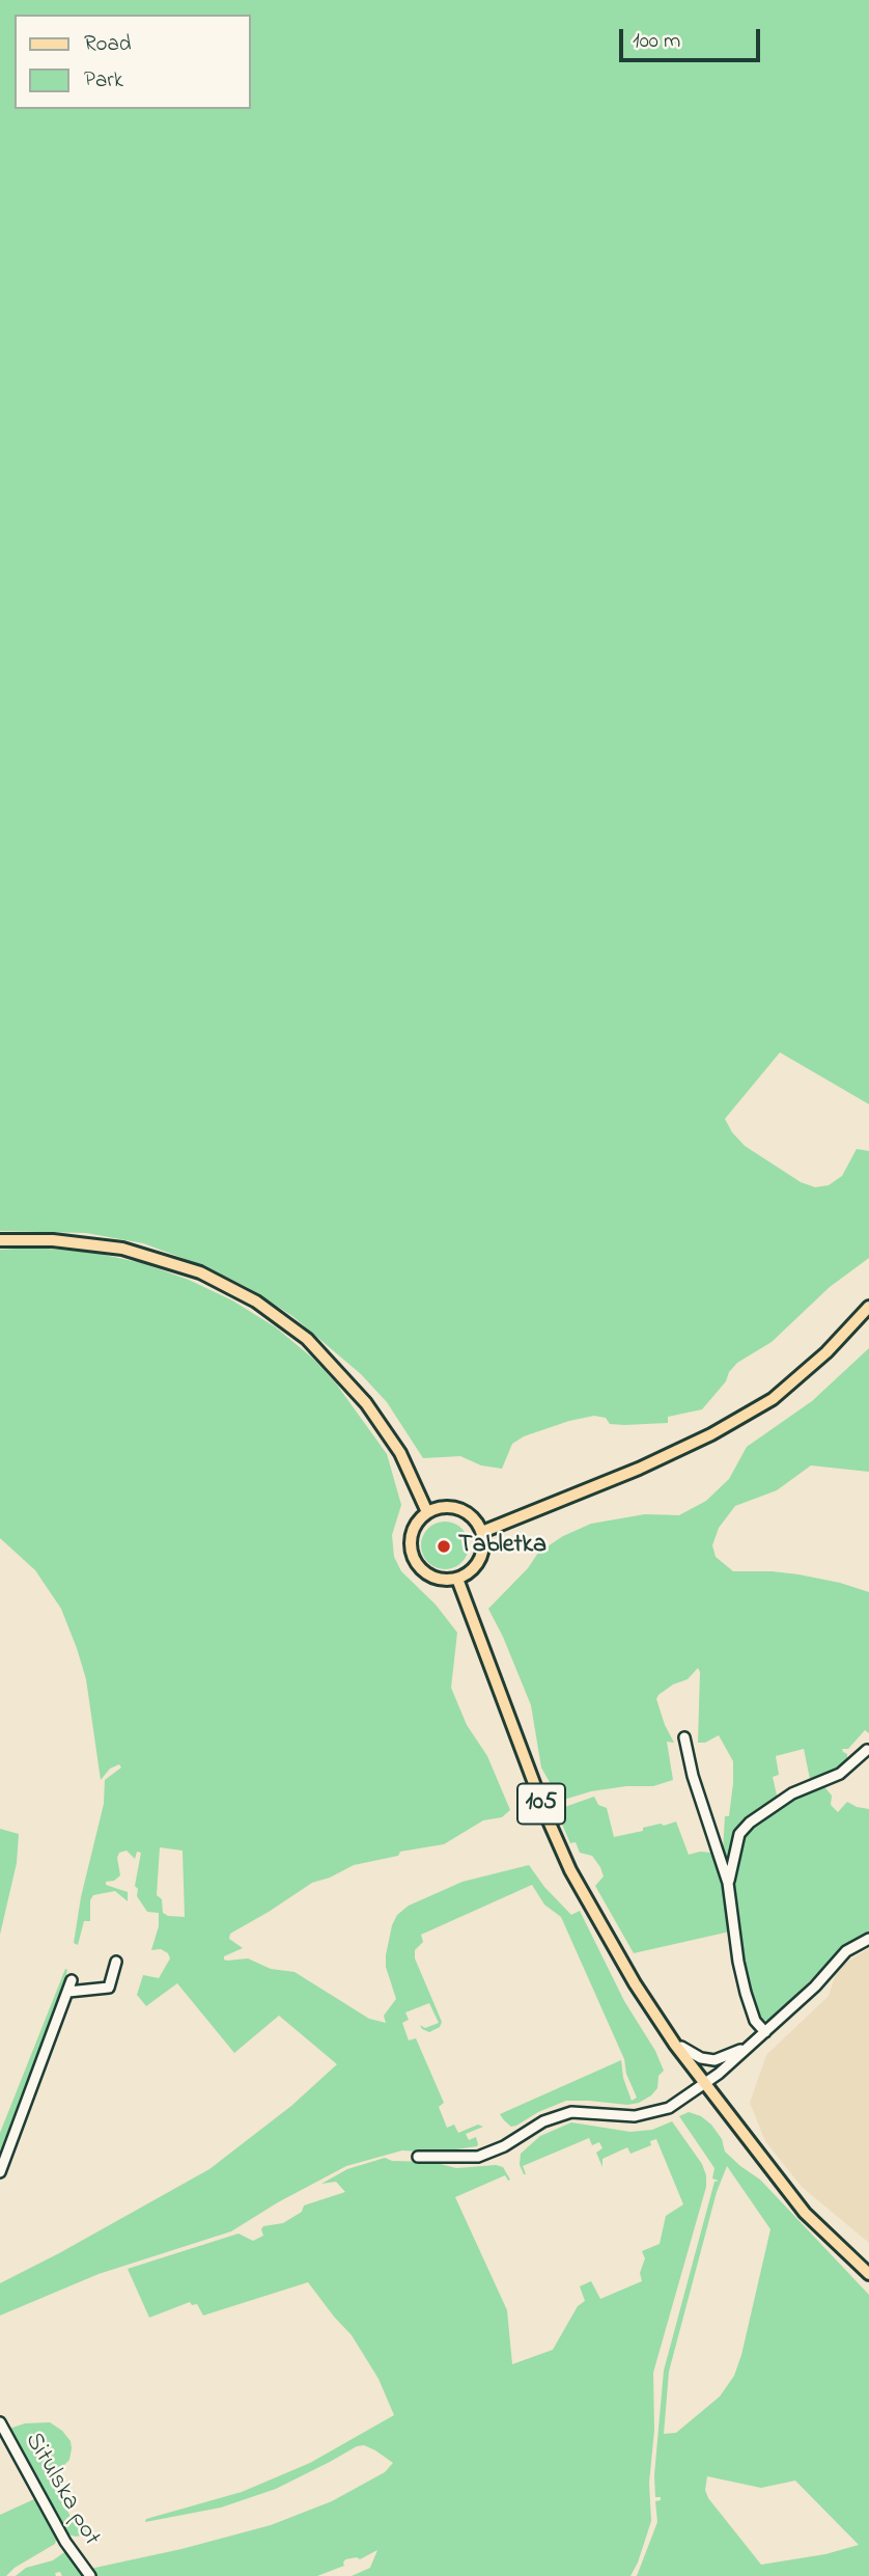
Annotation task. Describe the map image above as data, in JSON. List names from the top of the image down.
{
  "streets": {
    "main road": ["105"],
    "street": ["Situlska pot"]
  },
  "places": ["Tabletka"],
  "legend": ["Road", "Park"],
  "scale_bar": "100 m"
}
